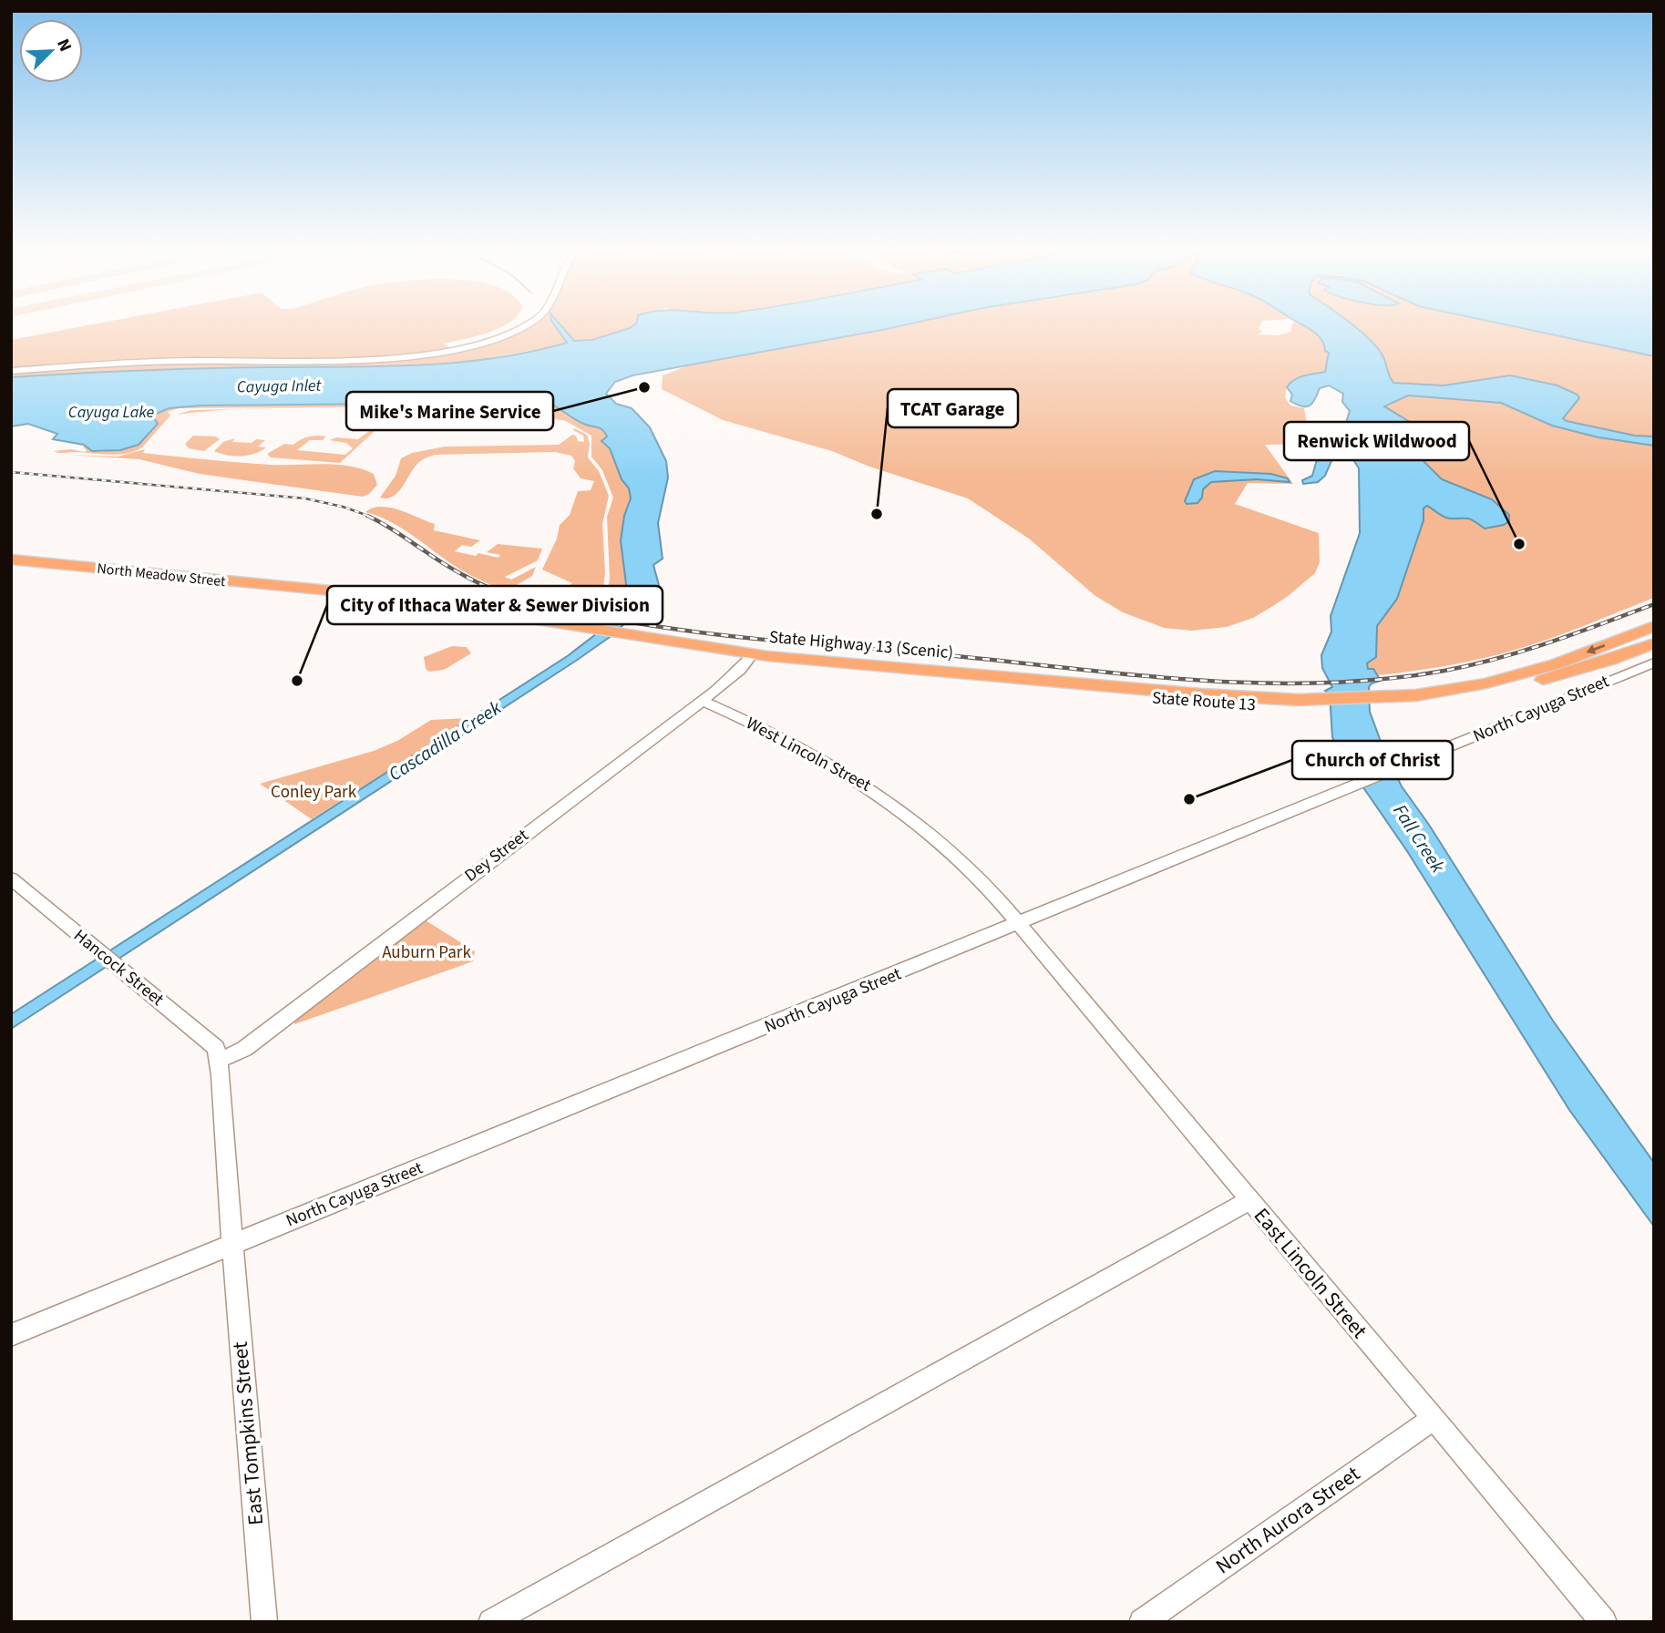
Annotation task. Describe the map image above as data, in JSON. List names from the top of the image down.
{
  "streets": {
    "highway": ["North Meadow Street", "State Highway 13 (Scenic)", "State Route 13"],
    "street": [
      "North Cayuga Street",
      "West Lincoln Street",
      "Dey Street",
      "Hancock Street",
      "East Lincoln Street",
      "East Tompkins Street",
      "North Aurora Street"
    ]
  },
  "crossings": [
    ["North Meadow Street", "State Highway 13 (Scenic)"],
    ["North Meadow Street", "State Route 13"],
    ["North Meadow Street", "Dey Street"],
    ["State Highway 13 (Scenic)", "State Route 13"],
    ["State Highway 13 (Scenic)", "Dey Street"],
    ["State Route 13", "Dey Street"],
    ["North Cayuga Street", "West Lincoln Street"],
    ["North Cayuga Street", "East Lincoln Street"],
    ["North Cayuga Street", "East Tompkins Street"],
    ["West Lincoln Street", "Dey Street"],
    ["West Lincoln Street", "East Lincoln Street"],
    ["Dey Street", "Hancock Street"],
    ["Dey Street", "East Tompkins Street"],
    ["Hancock Street", "East Tompkins Street"],
    ["East Lincoln Street", "North Aurora Street"]
  ],
  "water": [
    "Cayuga Inlet",
    "Cayuga Lake",
    "Cascadilla Creek",
    "Fall Creek"
  ],
  "parks": ["Conley Park", "Auburn Park"],
  "places": [
    "Mike's Marine Service",
    "TCAT Garage",
    "Renwick Wildwood",
    "City of Ithaca Water & Sewer Division",
    "Church of Christ"
  ],
  "north": "top right"
}
